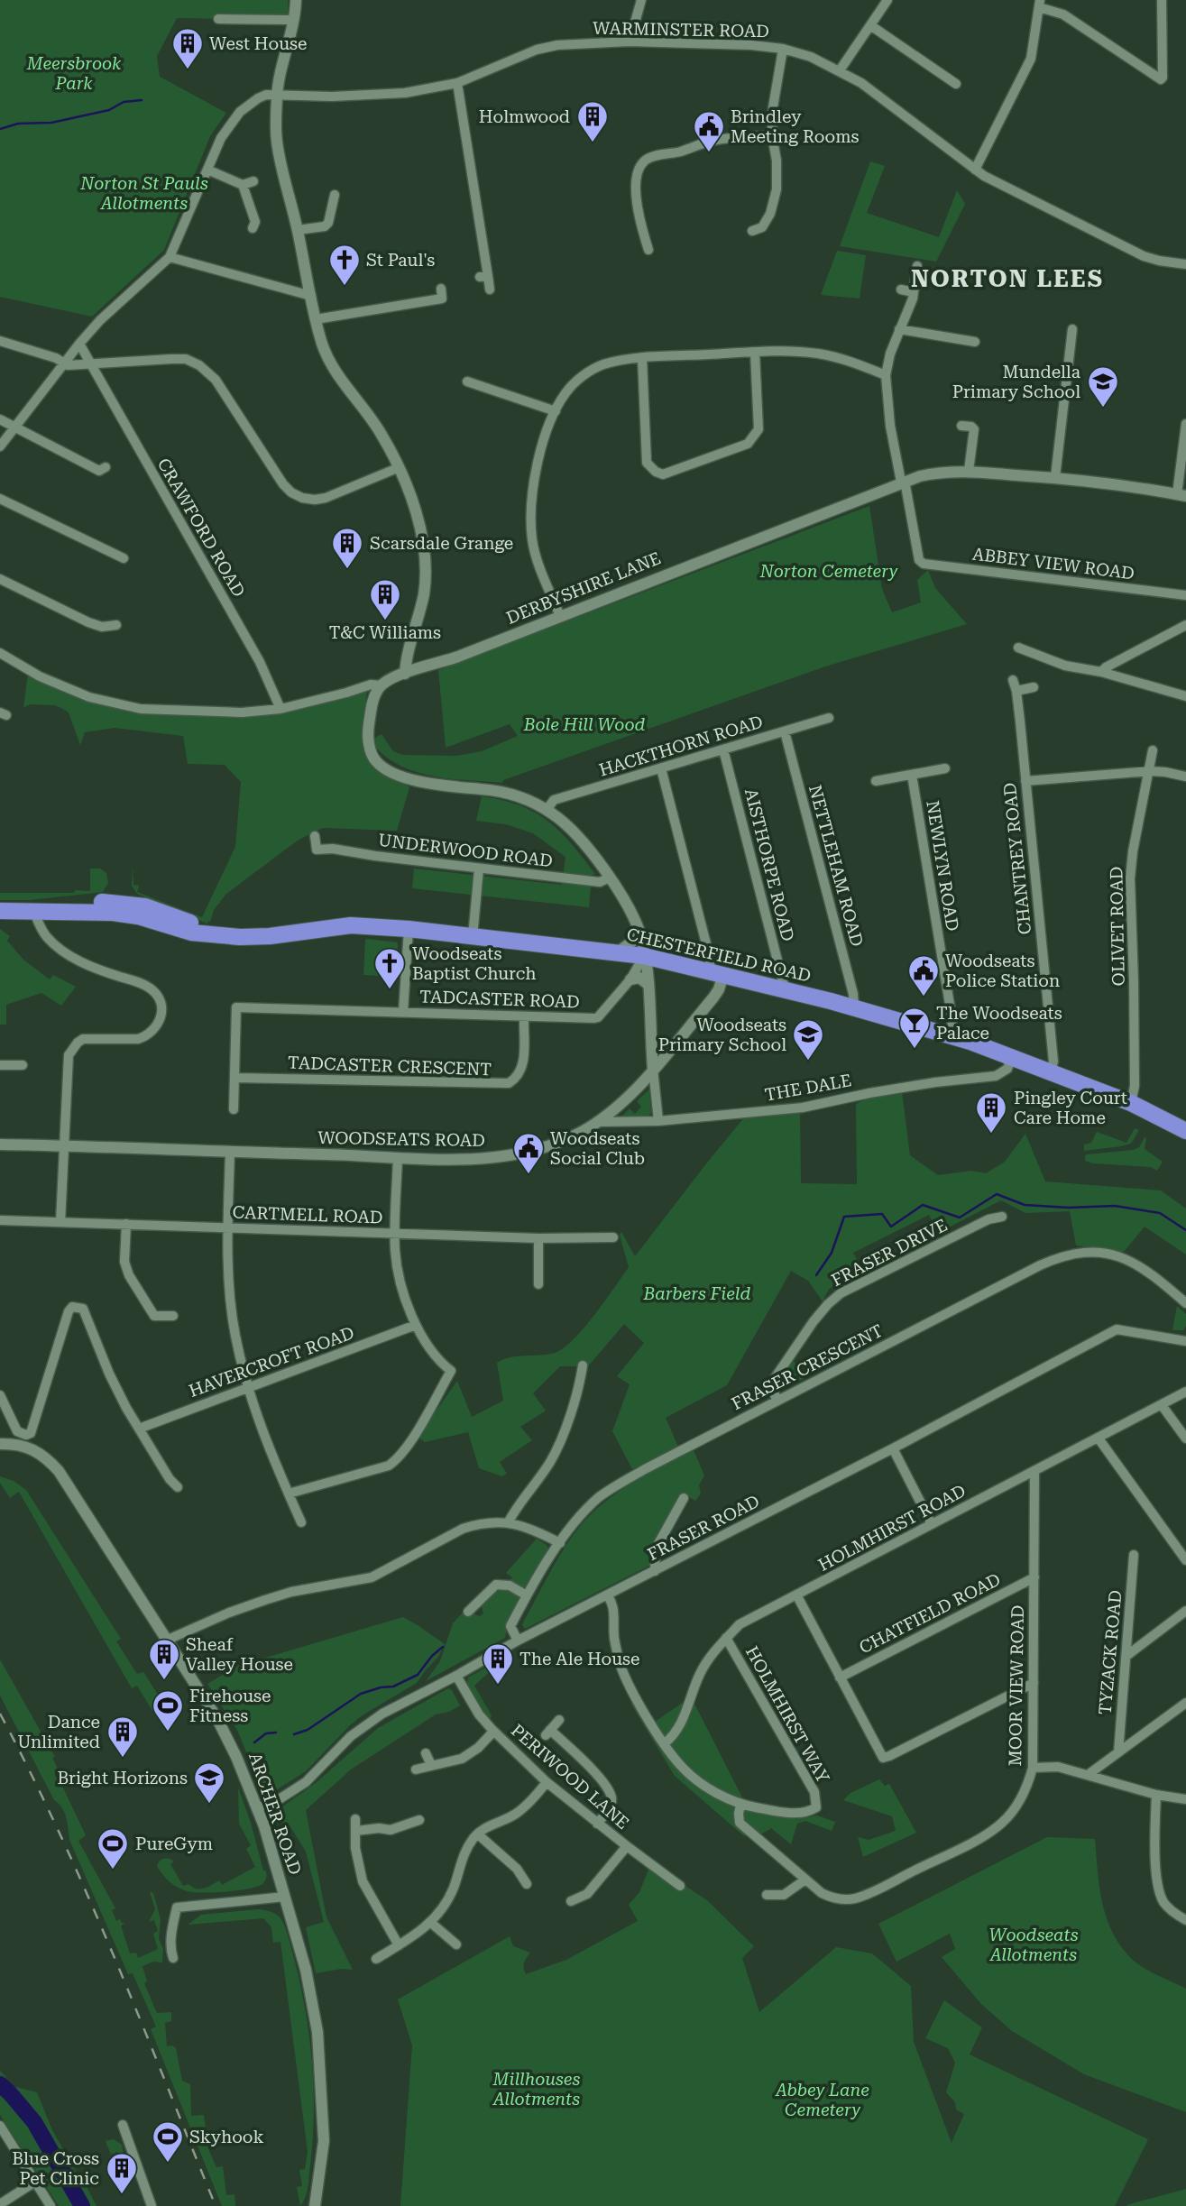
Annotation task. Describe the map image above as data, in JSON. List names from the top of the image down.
{
  "streets": {
    "highway": ["CHESTERFIELD ROAD"],
    "street": [
      "WARMINSTER ROAD",
      "CRAWFORD ROAD",
      "ABBEY VIEW ROAD",
      "DERBYSHIRE LANE",
      "HACKTHORN ROAD",
      "UNDERWOOD ROAD",
      "CHANTREY ROAD",
      "AISTHORPE ROAD",
      "NETTLEHAM ROAD",
      "NEWLYN ROAD",
      "OLIVET ROAD",
      "TADCASTER ROAD",
      "TADCASTER CRESCENT",
      "THE DALE",
      "WOODSEATS ROAD",
      "CARTMELL ROAD",
      "FRASER DRIVE",
      "HAVERCROFT ROAD",
      "FRASER CRESCENT",
      "FRASER ROAD",
      "HOLMHIRST ROAD",
      "CHATFIELD ROAD",
      "TYZACK ROAD",
      "MOOR VIEW ROAD",
      "HOLMHIRST WAY",
      "PERIWOOD LANE",
      "ARCHER ROAD"
    ]
  },
  "crossings": [
    ["CRAWFORD ROAD", "DERBYSHIRE LANE"],
    ["ABBEY VIEW ROAD", "DERBYSHIRE LANE"],
    ["HACKTHORN ROAD", "AISTHORPE ROAD"],
    ["HACKTHORN ROAD", "NETTLEHAM ROAD"],
    ["CHANTREY ROAD", "CHESTERFIELD ROAD"],
    ["AISTHORPE ROAD", "CHESTERFIELD ROAD"],
    ["NETTLEHAM ROAD", "CHESTERFIELD ROAD"],
    ["NEWLYN ROAD", "CHESTERFIELD ROAD"],
    ["OLIVET ROAD", "CHESTERFIELD ROAD"],
    ["CHESTERFIELD ROAD", "TADCASTER ROAD"],
    ["CHESTERFIELD ROAD", "THE DALE"],
    ["CHESTERFIELD ROAD", "WOODSEATS ROAD"],
    ["TADCASTER ROAD", "TADCASTER CRESCENT"],
    ["THE DALE", "WOODSEATS ROAD"],
    ["FRASER DRIVE", "FRASER CRESCENT"],
    ["FRASER CRESCENT", "FRASER ROAD"],
    ["FRASER ROAD", "PERIWOOD LANE"],
    ["FRASER ROAD", "ARCHER ROAD"],
    ["HOLMHIRST ROAD", "MOOR VIEW ROAD"],
    ["HOLMHIRST ROAD", "HOLMHIRST WAY"],
    ["CHATFIELD ROAD", "MOOR VIEW ROAD"],
    ["MOOR VIEW ROAD", "HOLMHIRST WAY"]
  ],
  "districts": ["NORTON LEES"],
  "parks": [
    "Meersbrook Park",
    "Norton St Pauls Allotments",
    "Norton Cemetery",
    "Bole Hill Wood",
    "Barbers Field",
    "Woodseats Allotments",
    "Millhouses Allotments",
    "Abbey Lane Cemetery"
  ],
  "places": {
    "building": [
      "West House",
      "Holmwood",
      "Scarsdale Grange",
      "T&C Williams",
      "Pingley Court Care Home",
      "Sheaf Valley House",
      "The Ale House",
      "Dance Unlimited",
      "Blue Cross Pet Clinic"
    ],
    "public building": ["Brindley Meeting Rooms", "Woodseats Police Station", "Woodseats Social Club"],
    "church": ["St Paul's", "Woodseats Baptist Church"],
    "school or university": ["Mundella Primary School", "Woodseats Primary School", "Bright Horizons"],
    "bar": ["The Woodseats Palace"],
    "sports": ["Firehouse Fitness", "PureGym", "Skyhook"]
  }
}
